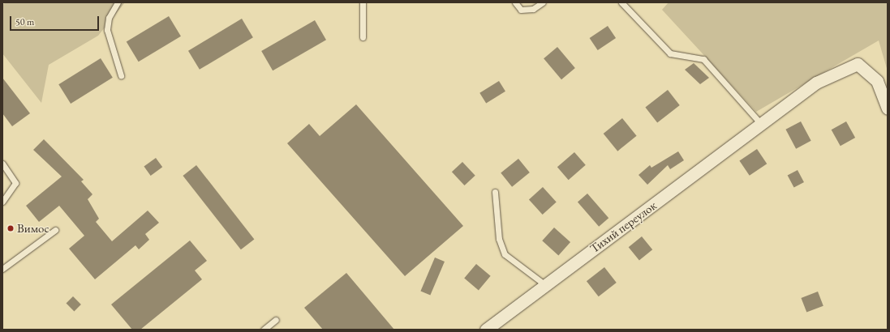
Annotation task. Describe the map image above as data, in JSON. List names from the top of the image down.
{
  "streets": {
    "street": ["Тихий переулок"]
  },
  "places": ["Вимос"],
  "scale_bar": "50 m"
}
